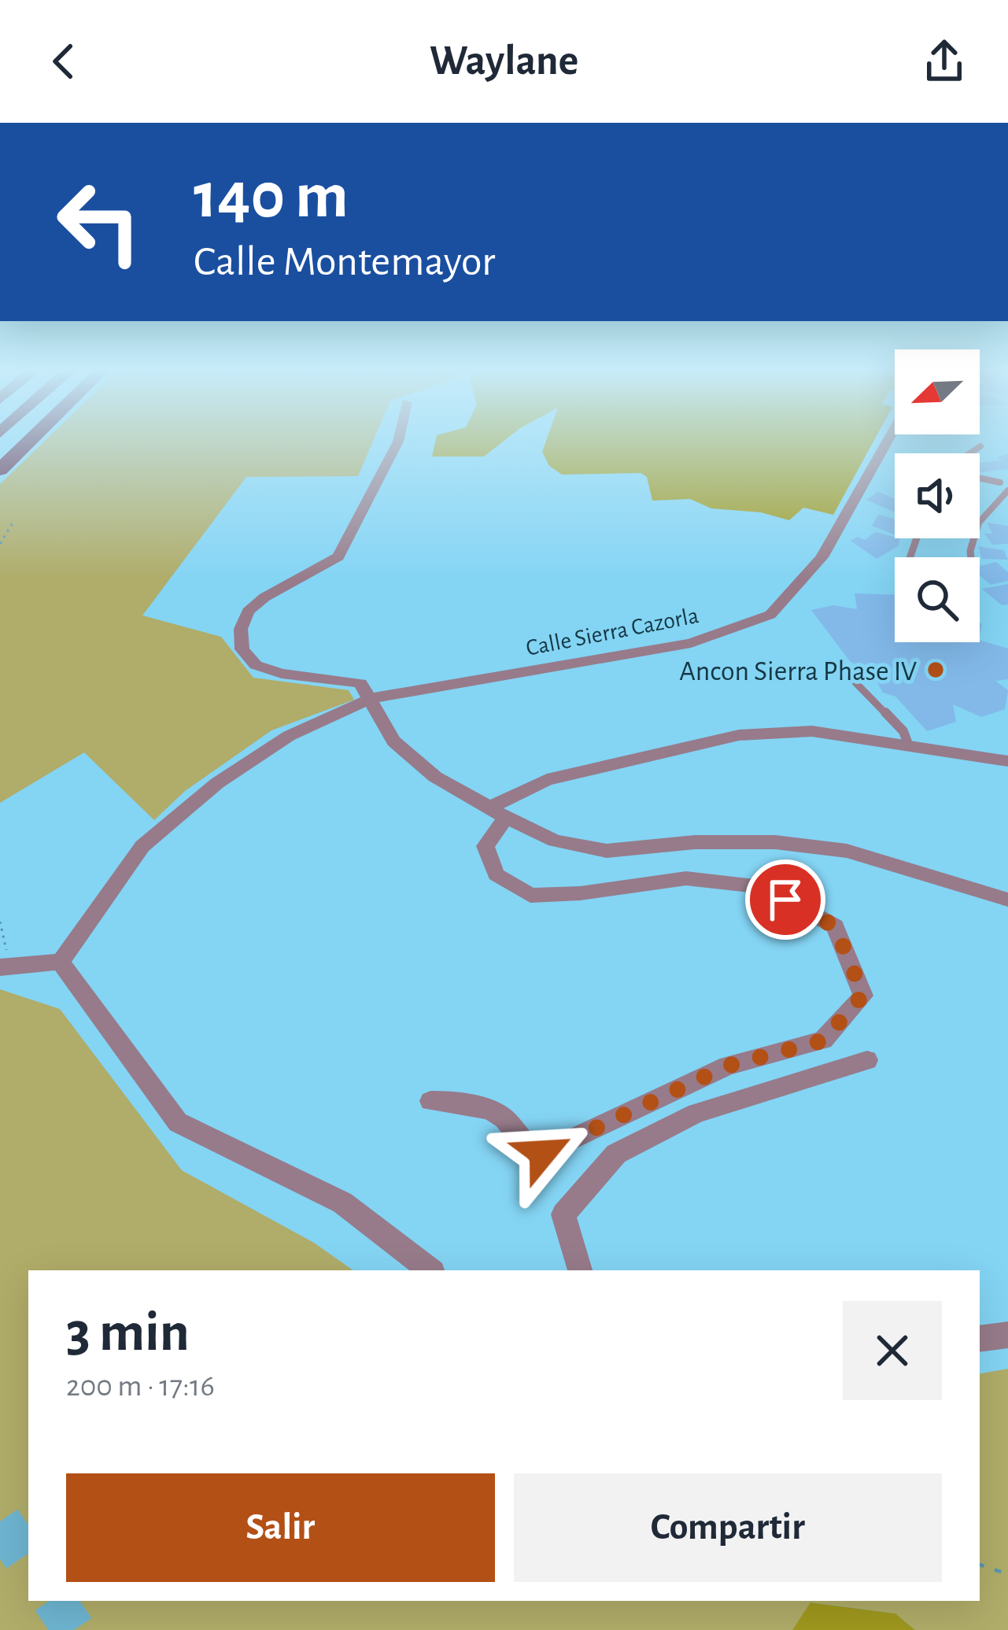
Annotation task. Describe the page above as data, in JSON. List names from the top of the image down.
{
  "streets": {
    "street": ["Calle Sierra Cazorla"]
  },
  "places": ["Ancon Sierra Phase IV"],
  "north": "bottom left",
  "page": {
    "header": "Waylane",
    "turn": ["140 m", "Calle Montemayor"],
    "heading": ["3 min", "200 m · 17:16"],
    "buttons": ["Salir", "Compartir"]
  }
}
